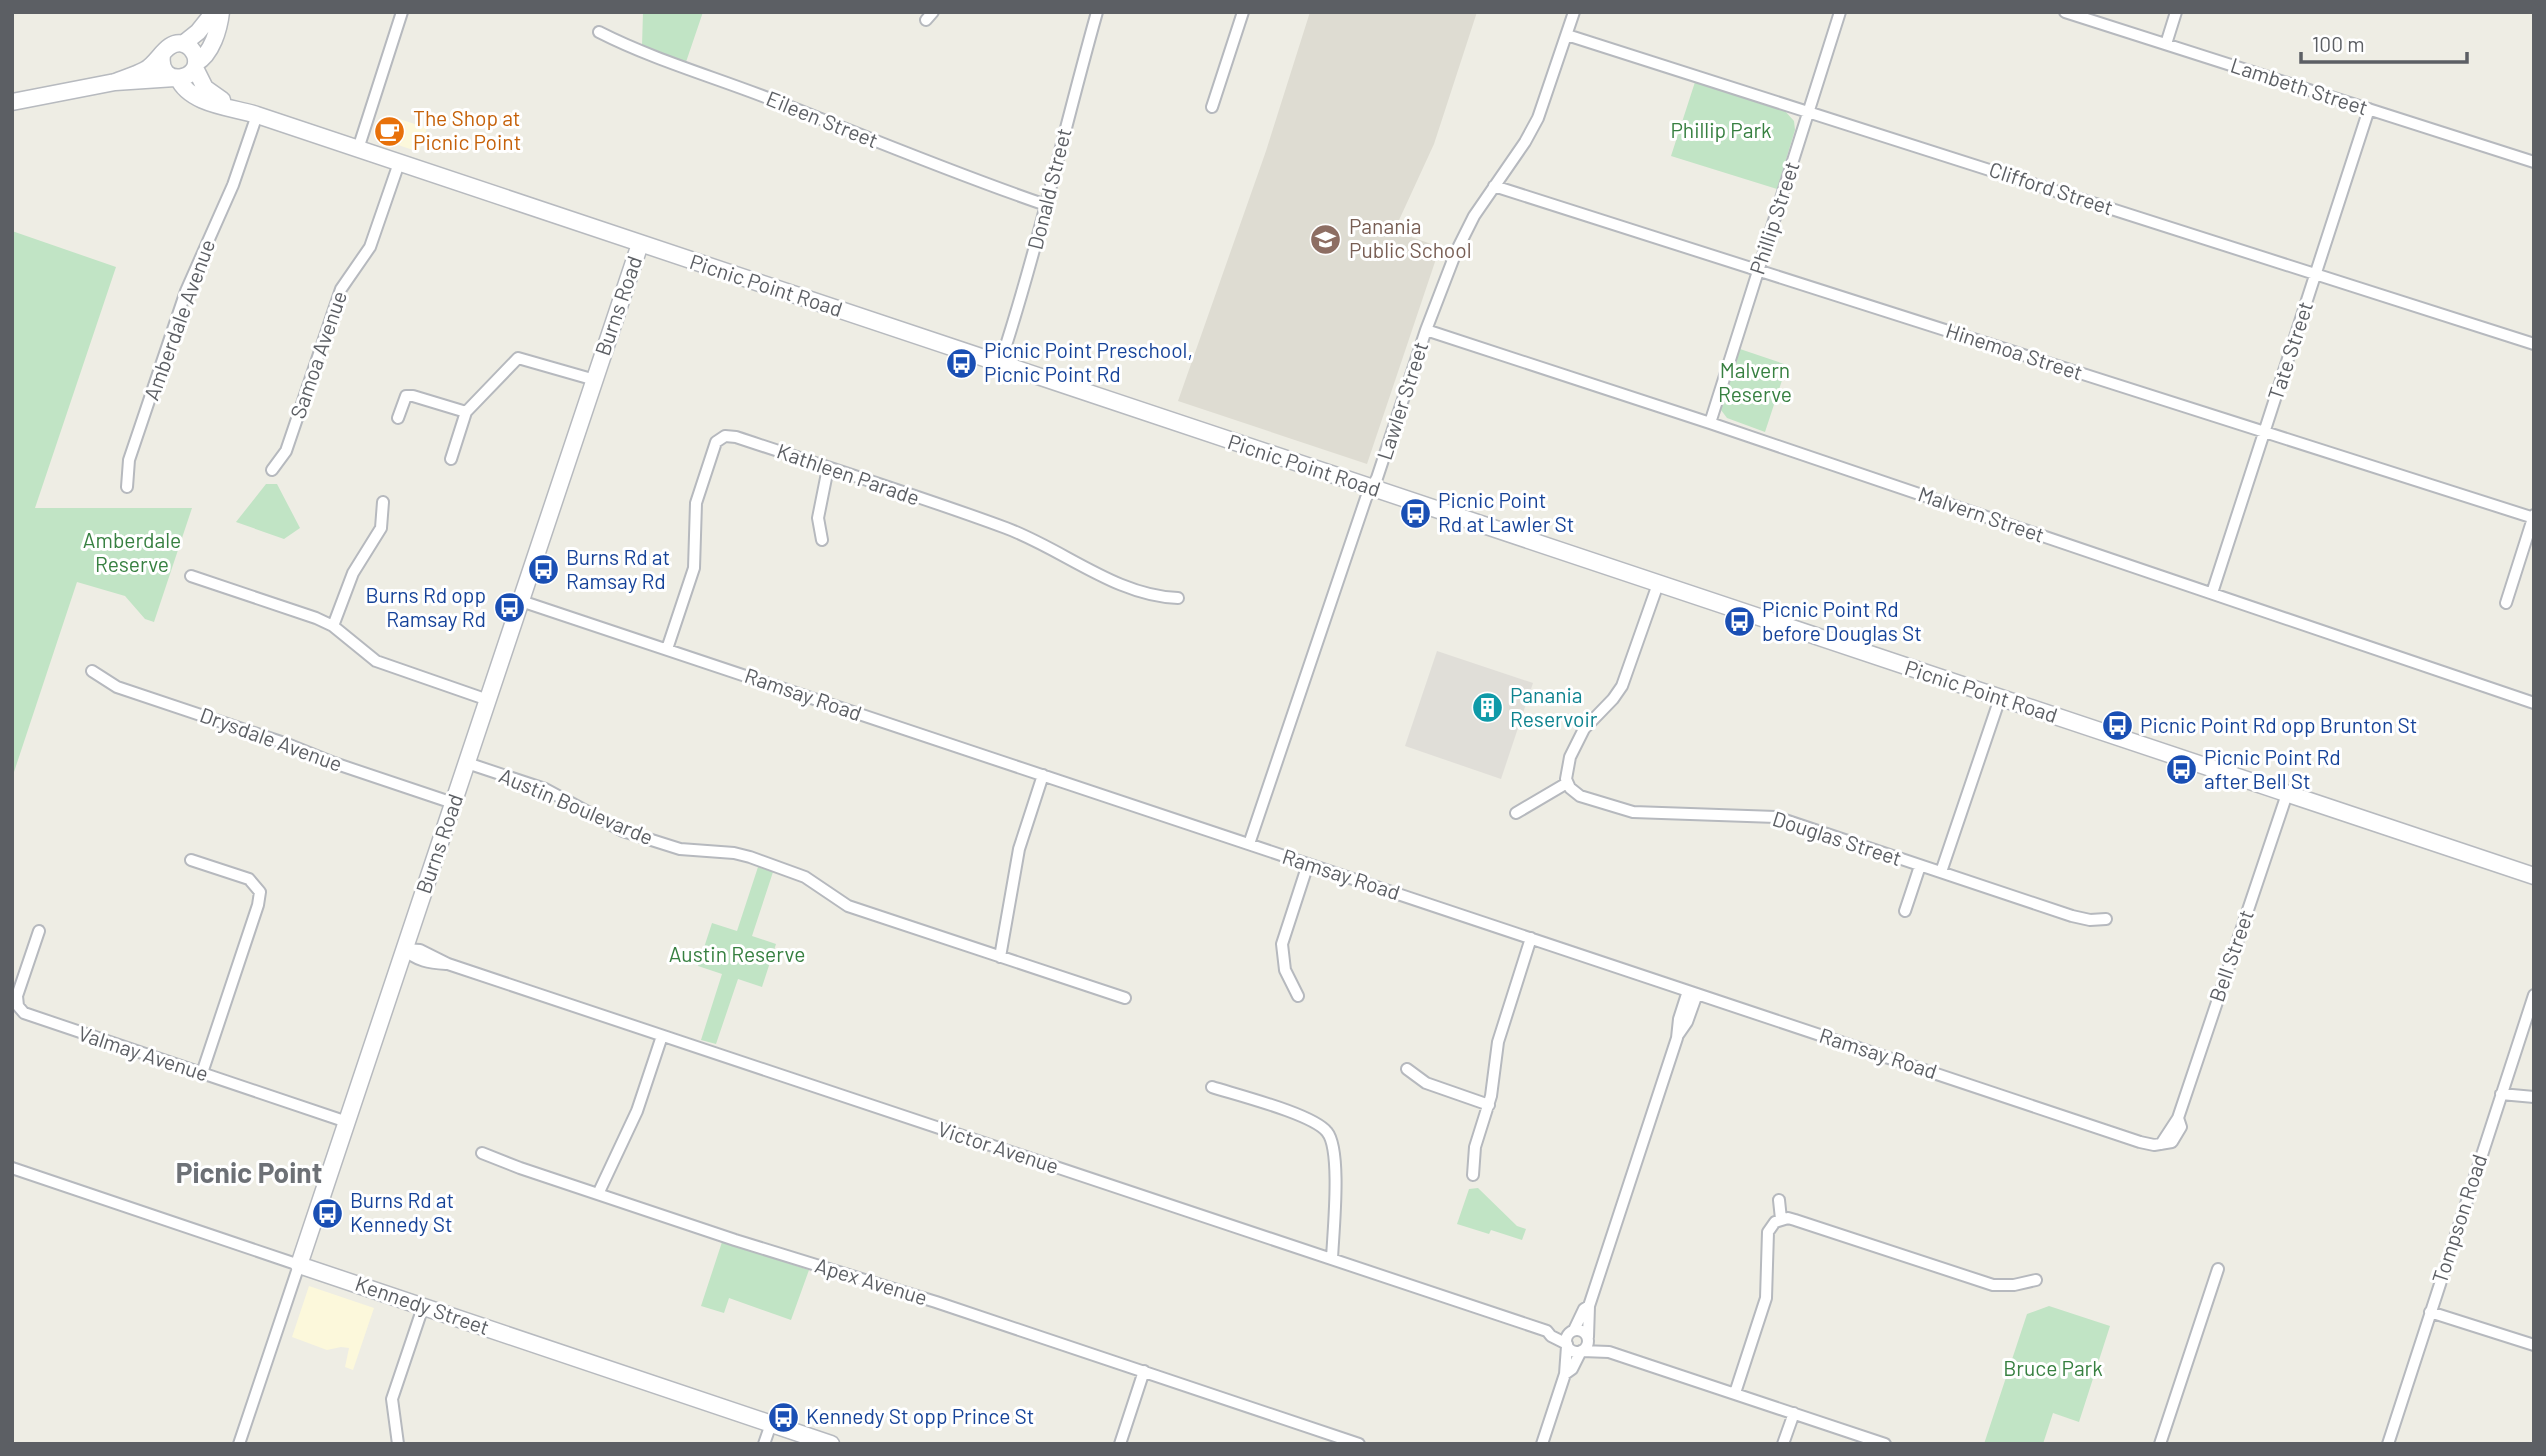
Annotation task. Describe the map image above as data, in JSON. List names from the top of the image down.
{
  "streets": {
    "street": [
      "Lambeth Street",
      "Eileen Street",
      "Donald Street",
      "Clifford Street",
      "Phillip Street",
      "Picnic Point Road",
      "Burns Road",
      "Amberdale Avenue",
      "Tate Street",
      "Hinemoa Street",
      "Samoa Avenue",
      "Lawler Street",
      "Kathleen Parade",
      "Malvern Street",
      "Ramsay Road",
      "Drysdale Avenue",
      "Austin Boulevarde",
      "Douglas Street",
      "Bell Street",
      "Valmay Avenue",
      "Victor Avenue",
      "Tompson Road",
      "Apex Avenue",
      "Kennedy Street"
    ]
  },
  "crossings": [
    ["Lambeth Street", "Tate Street"],
    ["Eileen Street", "Donald Street"],
    ["Donald Street", "Picnic Point Road"],
    ["Clifford Street", "Phillip Street"],
    ["Clifford Street", "Tate Street"],
    ["Clifford Street", "Lawler Street"],
    ["Phillip Street", "Hinemoa Street"],
    ["Phillip Street", "Malvern Street"],
    ["Picnic Point Road", "Burns Road"],
    ["Picnic Point Road", "Amberdale Avenue"],
    ["Picnic Point Road", "Samoa Avenue"],
    ["Picnic Point Road", "Lawler Street"],
    ["Picnic Point Road", "Bell Street"],
    ["Burns Road", "Ramsay Road"],
    ["Burns Road", "Drysdale Avenue"],
    ["Burns Road", "Austin Boulevarde"],
    ["Burns Road", "Valmay Avenue"],
    ["Burns Road", "Victor Avenue"],
    ["Burns Road", "Kennedy Street"],
    ["Tate Street", "Hinemoa Street"],
    ["Tate Street", "Malvern Street"],
    ["Hinemoa Street", "Lawler Street"],
    ["Lawler Street", "Malvern Street"],
    ["Lawler Street", "Ramsay Road"],
    ["Kathleen Parade", "Ramsay Road"],
    ["Ramsay Road", "Bell Street"]
  ],
  "districts": ["Picnic Point"],
  "parks": [
    "Phillip Park",
    "Malvern Reserve",
    "Amberdale Reserve",
    "Austin Reserve",
    "Bruce Park"
  ],
  "places": {
    "cafe": ["The Shop at Picnic Point"],
    "school or university": ["Panania Public School"],
    "bus stop": [
      "Picnic Point Preschool, Picnic Point Rd",
      "Picnic Point Rd at Lawler St",
      "Burns Rd at Ramsay Rd",
      "Burns Rd opp Ramsay Rd",
      "Picnic Point Rd before Douglas St",
      "Picnic Point Rd opp Brunton St",
      "Picnic Point Rd after Bell St",
      "Burns Rd at Kennedy St",
      "Kennedy St opp Prince St"
    ],
    "building": ["Panania Reservoir"]
  },
  "scale_bar": "100 m"
}
